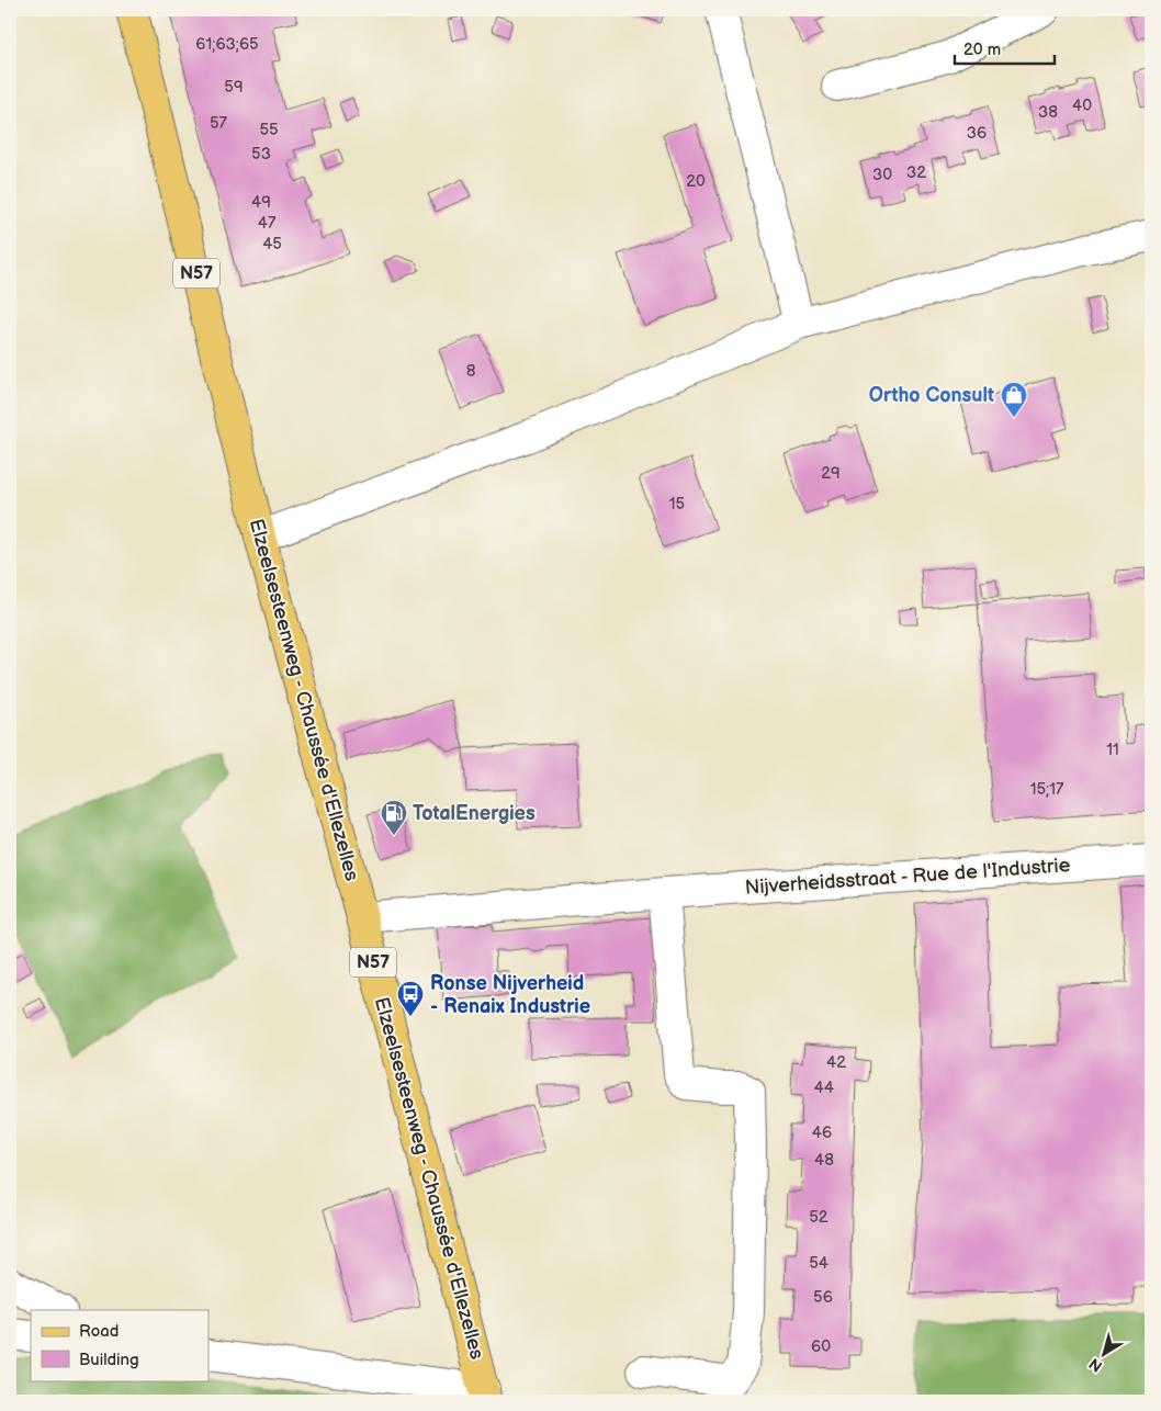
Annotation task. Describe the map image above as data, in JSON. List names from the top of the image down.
{
  "streets": {
    "main road": ["N57", "Elzeelsesteenweg - Chaussée d'Ellezelles"],
    "street": ["Nijverheidsstraat - Rue de l'Industrie"]
  },
  "crossings": [
    ["Elzeelsesteenweg - Chaussée d'Ellezelles", "Nijverheidsstraat - Rue de l'Industrie"]
  ],
  "places": {
    "shop": ["Ortho Consult"],
    "fuel station": ["TotalEnergies"],
    "bus stop": ["Ronse Nijverheid - Renaix Industrie"]
  },
  "house_numbers": [
    "61;63;65",
    "59",
    "40",
    "38",
    "57",
    "55",
    "36",
    "53",
    "32",
    "30",
    "20",
    "49",
    "47",
    "45",
    "8",
    "29",
    "15",
    "11",
    "15;17",
    "42",
    "44",
    "46",
    "48",
    "52",
    "54",
    "56",
    "60"
  ],
  "legend": ["Road", "Building"],
  "scale_bar": "20 m",
  "north": "bottom left"
}
